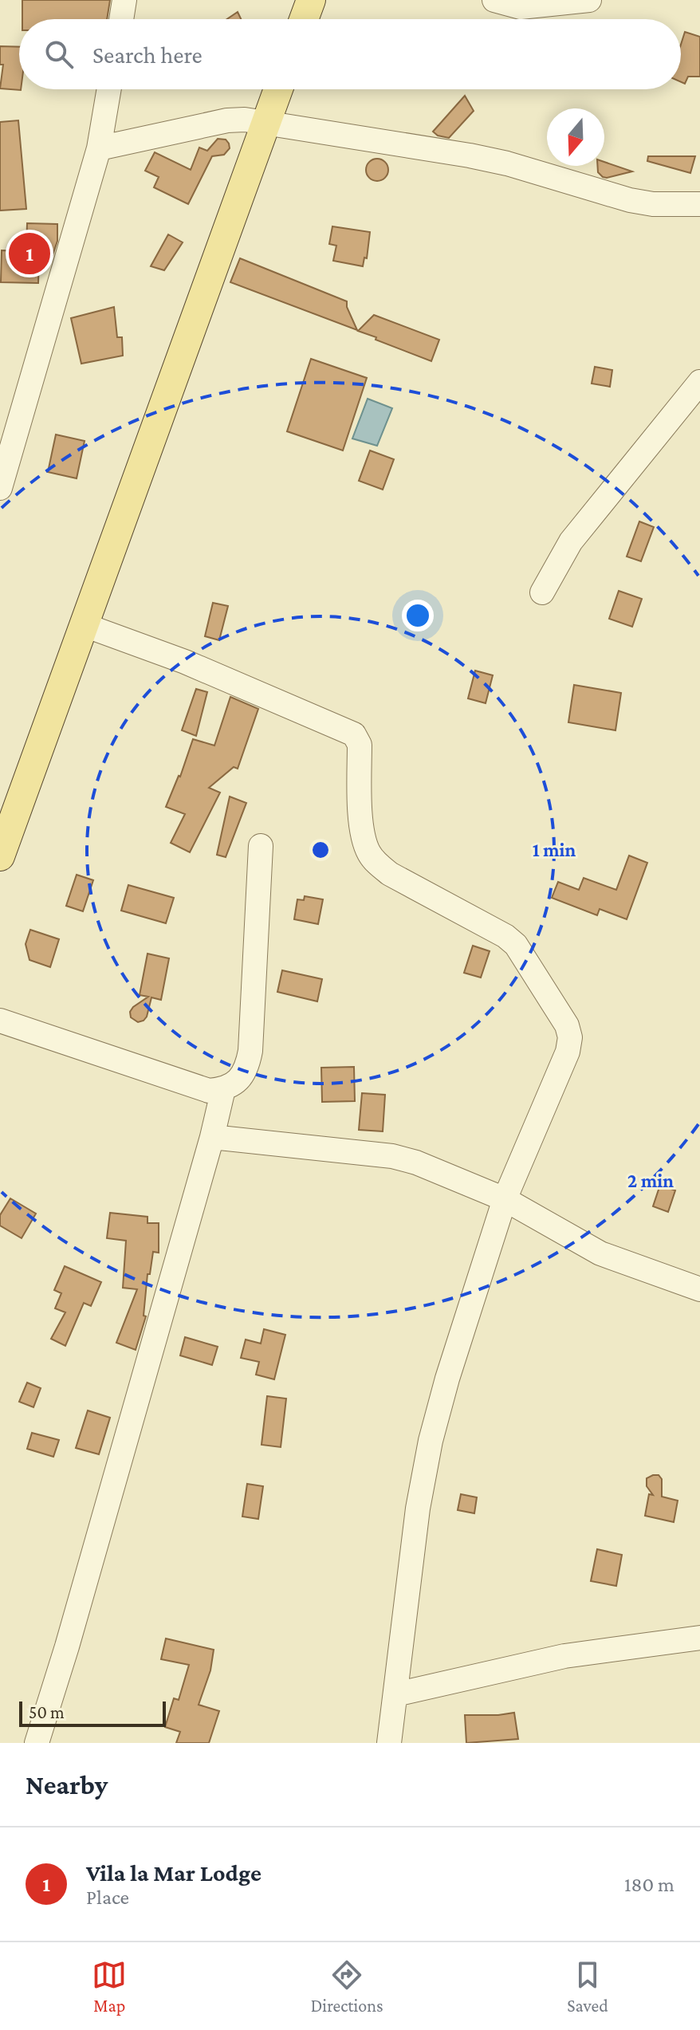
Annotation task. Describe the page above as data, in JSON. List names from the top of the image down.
{
  "scale_bar": "50 m",
  "north": "bottom",
  "page": {
    "search": "Search here",
    "pins": "1",
    "scale": "50 m",
    "heading": "Nearby",
    "list": [
      {
        "mark": "1",
        "name": "Vila la Mar Lodge",
        "note": "Place",
        "value": "180 m"
      }
    ],
    "nav": ["Map", "Directions", "Saved"]
  },
  "rings": ["1 min", "2 min"]
}
